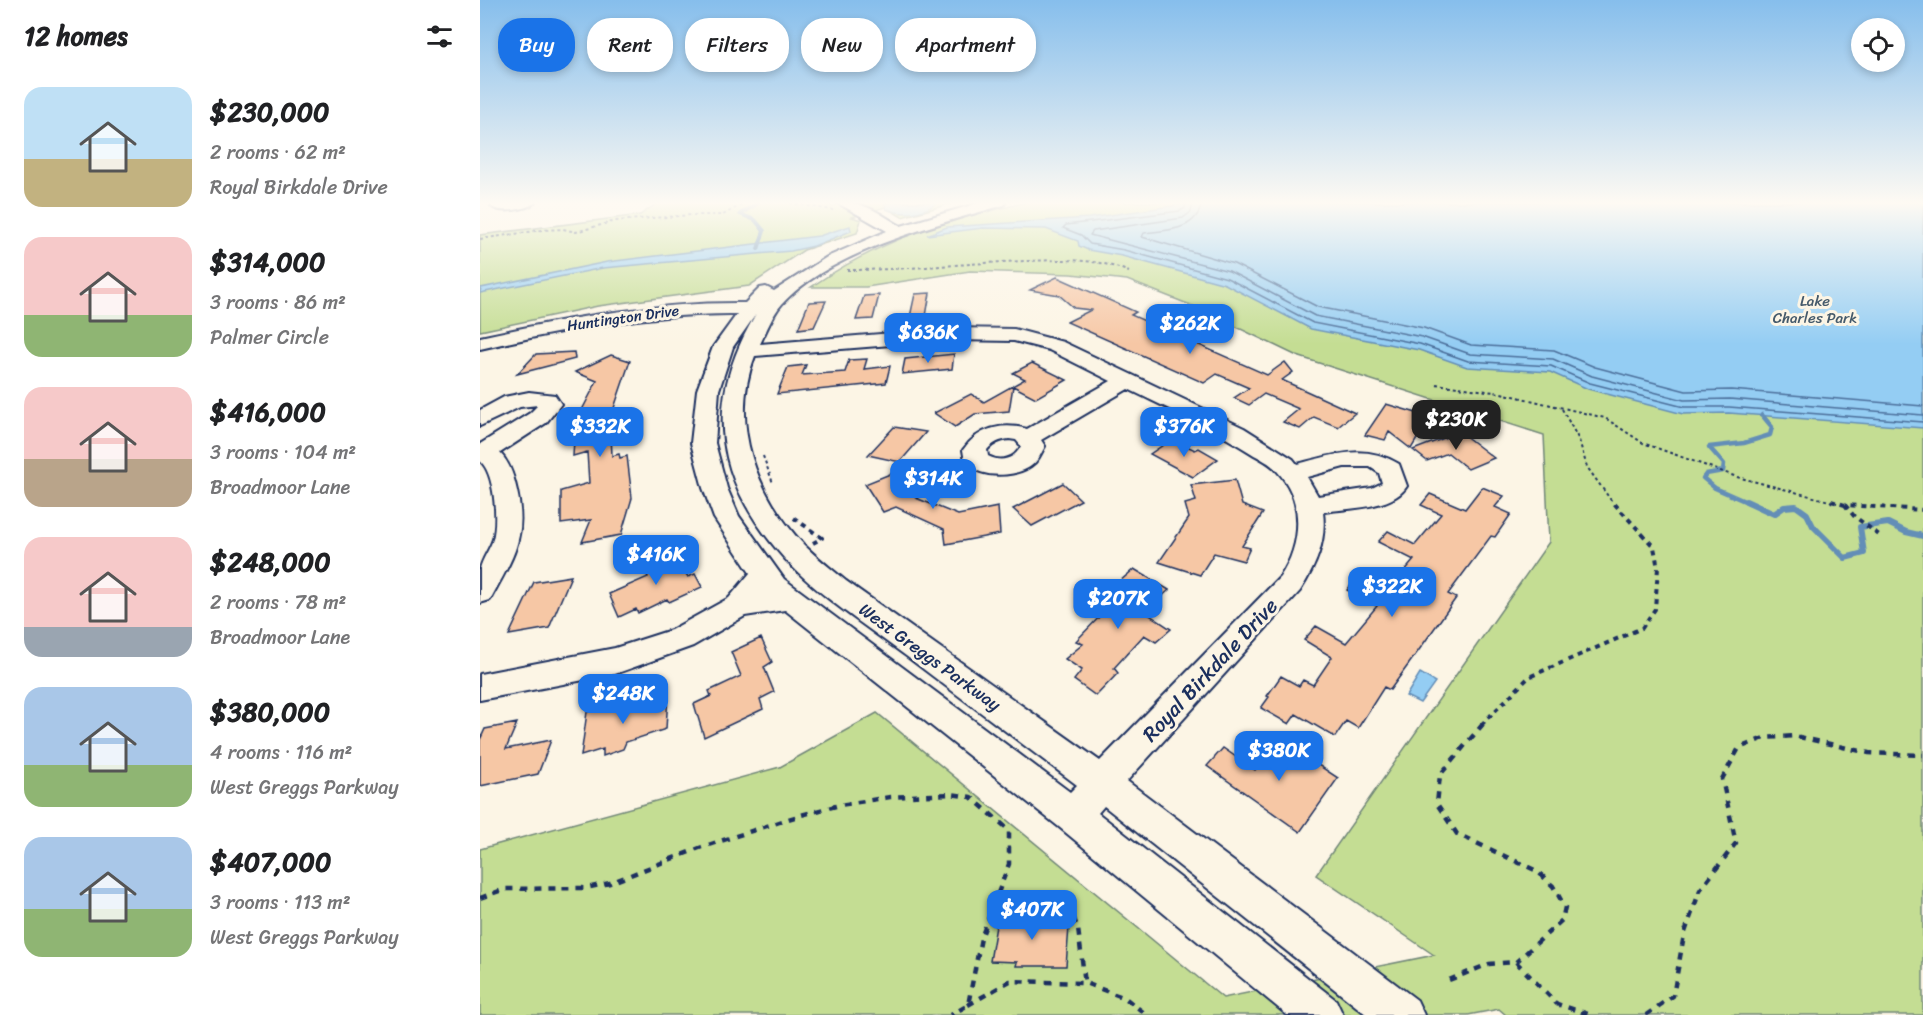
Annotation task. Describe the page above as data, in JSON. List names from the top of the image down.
{
  "streets": {
    "street": ["Huntington Drive", "West Greggs Parkway", "Royal Birkdale Drive"]
  },
  "crossings": [
    ["Huntington Drive", "West Greggs Parkway"],
    ["West Greggs Parkway", "Royal Birkdale Drive"]
  ],
  "parks": ["Lake Charles Park"],
  "page": {
    "heading": "12 homes",
    "chip": [
      "Buy",
      "Rent",
      "Filters",
      "New",
      "Apartment"
    ],
    "list": [
      {
        "name": "$230,000",
        "note": "2 rooms · 62 m² · Royal Birkdale Drive"
      },
      {
        "name": "$314,000",
        "note": "3 rooms · 86 m² · Palmer Circle"
      },
      {
        "name": "$416,000",
        "note": "3 rooms · 104 m² · Broadmoor Lane"
      },
      {
        "name": "$248,000",
        "note": "2 rooms · 78 m² · Broadmoor Lane"
      },
      {
        "name": "$380,000",
        "note": "4 rooms · 116 m² · West Greggs Parkway"
      },
      {
        "name": "$407,000",
        "note": "3 rooms · 113 m² · West Greggs Parkway"
      }
    ],
    "price": [
      "$262K",
      "$636K",
      "$230K",
      "$332K",
      "$376K",
      "$314K",
      "$416K",
      "$322K",
      "$207K",
      "$248K",
      "$380K",
      "$407K"
    ]
  }
}
